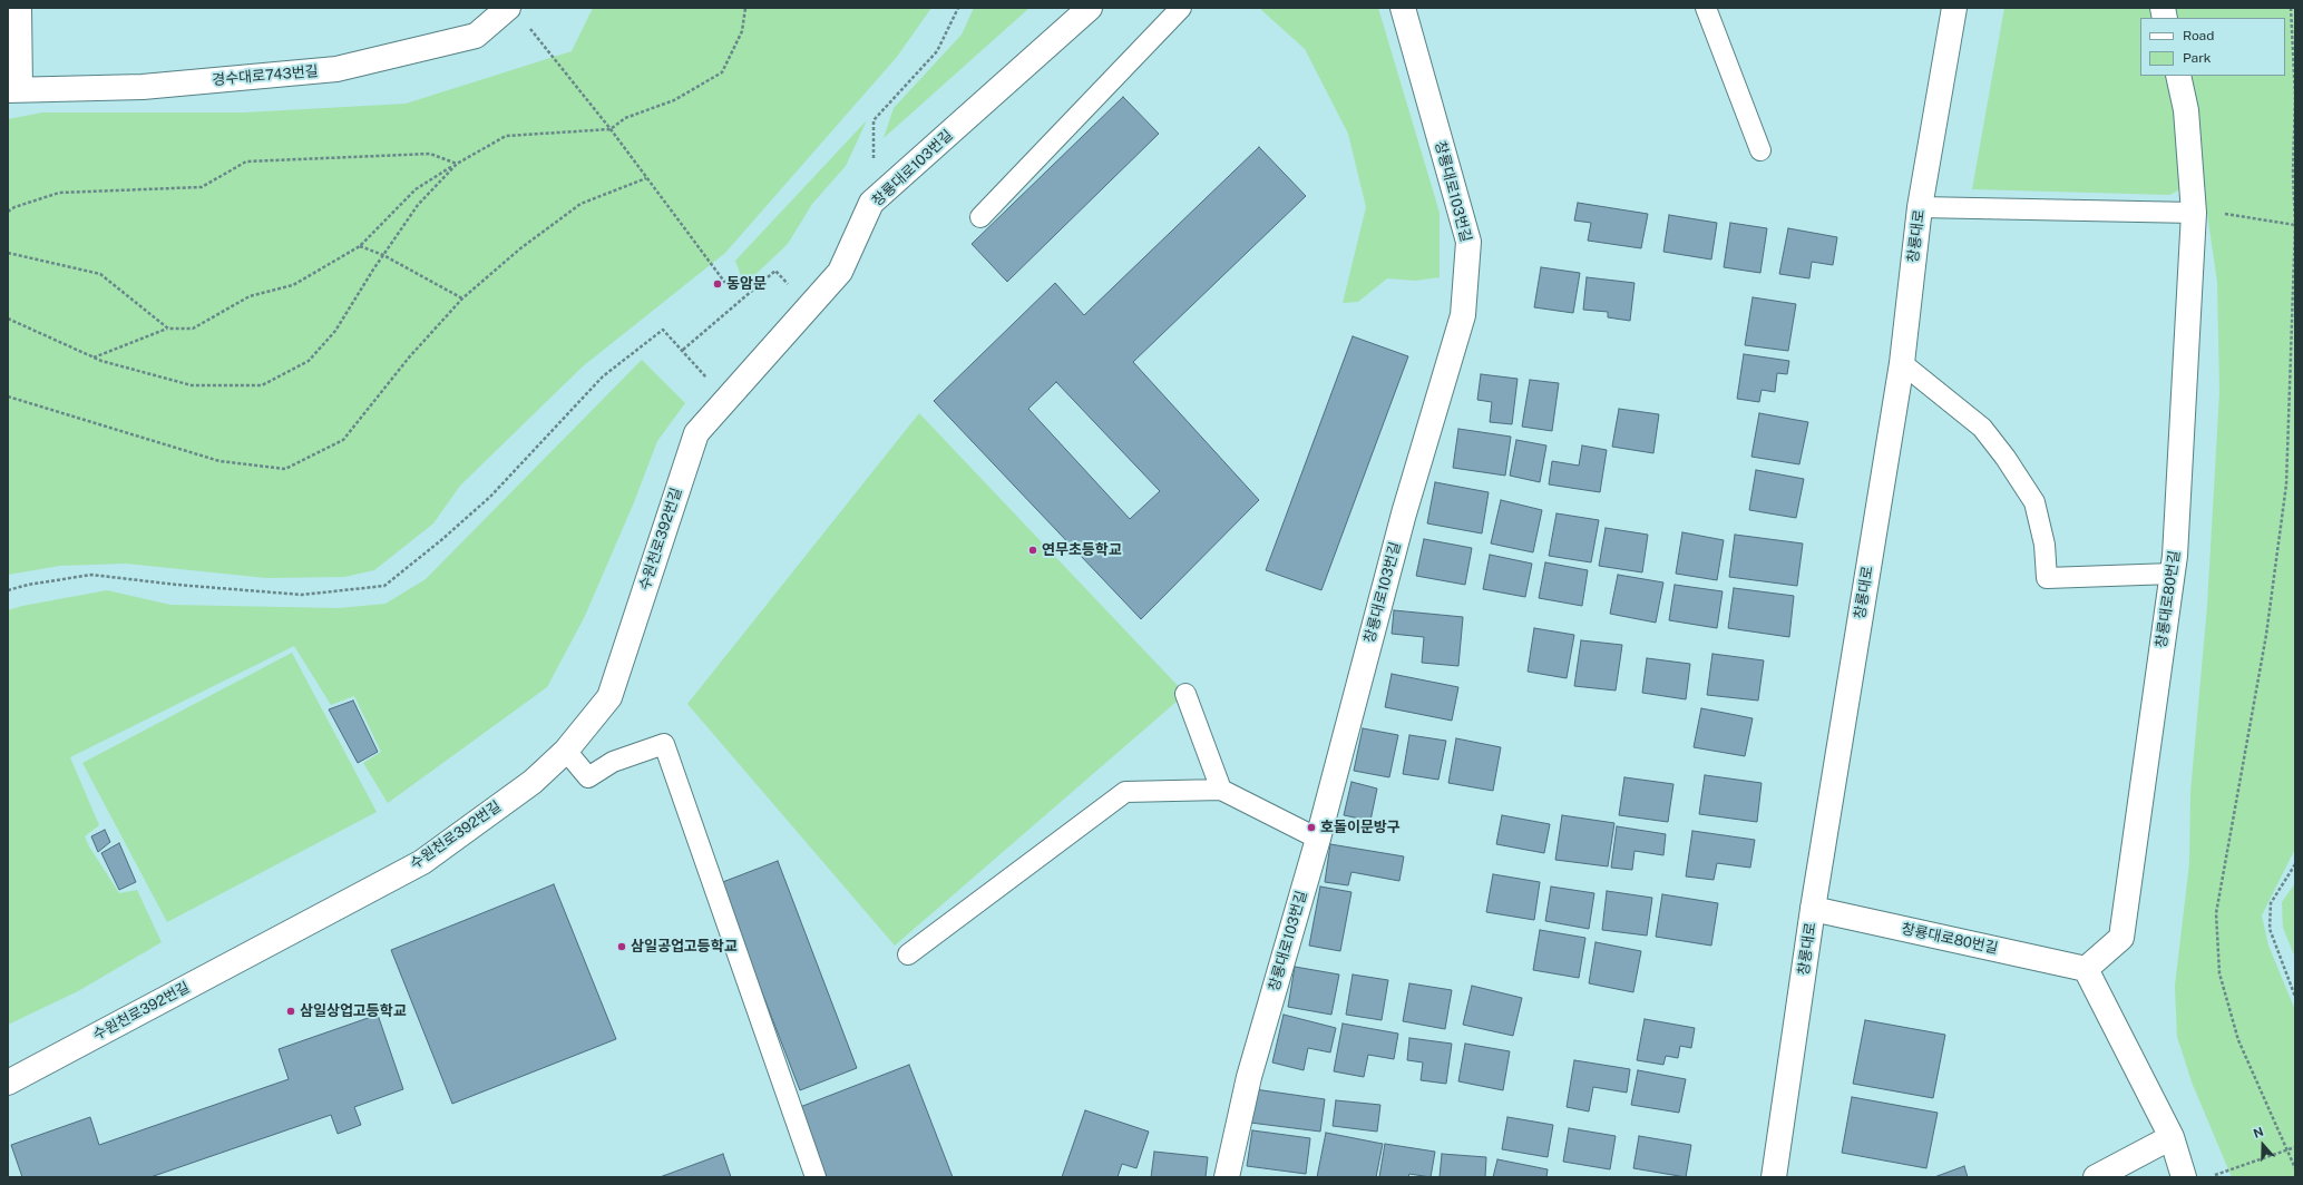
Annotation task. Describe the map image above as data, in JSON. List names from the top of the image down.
{
  "streets": {
    "street": [
      "경수대로743번길",
      "창룡대로103번길",
      "창룡대로",
      "수원천로392번길",
      "창룡대로80번길"
    ]
  },
  "crossings": [
    ["창룡대로103번길", "수원천로392번길"],
    ["창룡대로", "창룡대로80번길"]
  ],
  "places": [
    "동암문",
    "연무초등학교",
    "호돌이문방구",
    "삼일공업고등학교",
    "삼일상업고등학교"
  ],
  "legend": ["Road", "Park"],
  "north": "top"
}
